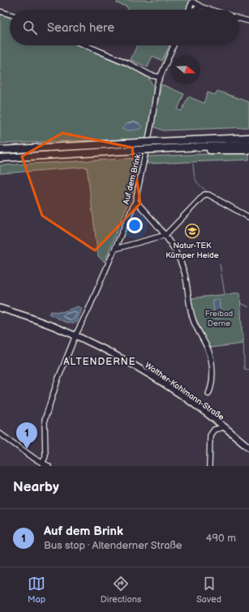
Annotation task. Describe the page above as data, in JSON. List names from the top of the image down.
{
  "streets": {
    "main road": ["Walther-Kohlmann-Straße"],
    "street": ["Auf dem Brink"]
  },
  "crossings": [
    ["Auf dem Brink", "Walther-Kohlmann-Straße"]
  ],
  "districts": ["ALTENDERNE"],
  "parks": ["Freibad Derne"],
  "places": {
    "school or university": ["Natur-TEK Kümper Heide"]
  },
  "north": "right",
  "page": {
    "search": "Search here",
    "pins": "1",
    "heading": "Nearby",
    "list": [
      {
        "mark": "1",
        "name": "Auf dem Brink",
        "note": "Bus stop · Altenderner Straße",
        "value": "490 m"
      }
    ],
    "nav": ["Map", "Directions", "Saved"]
  }
}
